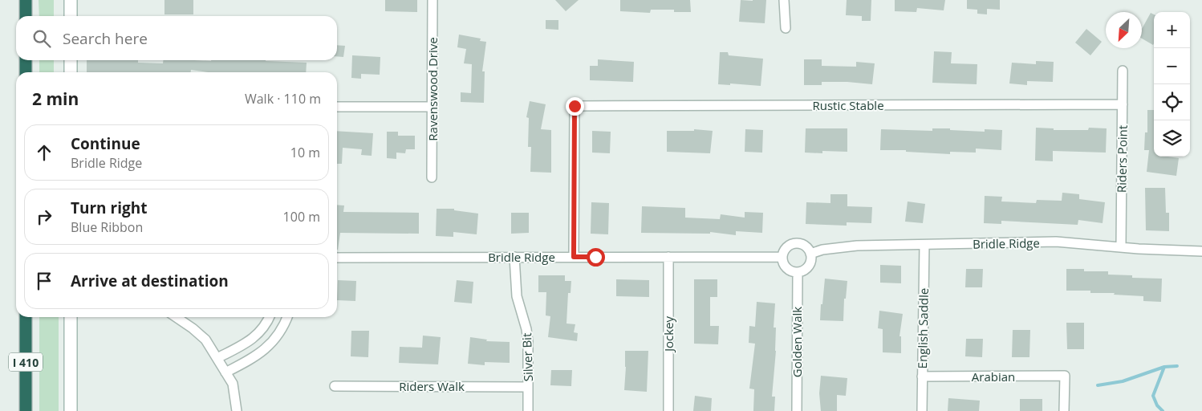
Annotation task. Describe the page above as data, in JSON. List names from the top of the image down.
{
  "streets": {
    "highway": ["I 410"],
    "street": [
      "Ravenswood Drive",
      "Rustic Stable",
      "Riders Point",
      "Bridle Ridge",
      "English Saddle",
      "Jockey",
      "Golden Walk",
      "Silver Bit",
      "Arabian",
      "Riders Walk"
    ]
  },
  "crossings": [
    ["Rustic Stable", "Riders Point"],
    ["Rustic Stable", "Bridle Ridge"],
    ["Riders Point", "Bridle Ridge"],
    ["Bridle Ridge", "English Saddle"],
    ["Bridle Ridge", "Jockey"],
    ["Bridle Ridge", "Golden Walk"],
    ["Bridle Ridge", "Silver Bit"],
    ["English Saddle", "Arabian"],
    ["Silver Bit", "Riders Walk"]
  ],
  "north": "bottom left",
  "page": {
    "map_buttons": ["+", "−"],
    "search": "Search here",
    "heading": ["2 min", "Walk · 110 m"],
    "list": [
      ["Continue", "Bridle Ridge", "10 m"],
      ["Turn right", "Blue Ribbon", "100 m"],
      "Arrive at destination"
    ]
  }
}
